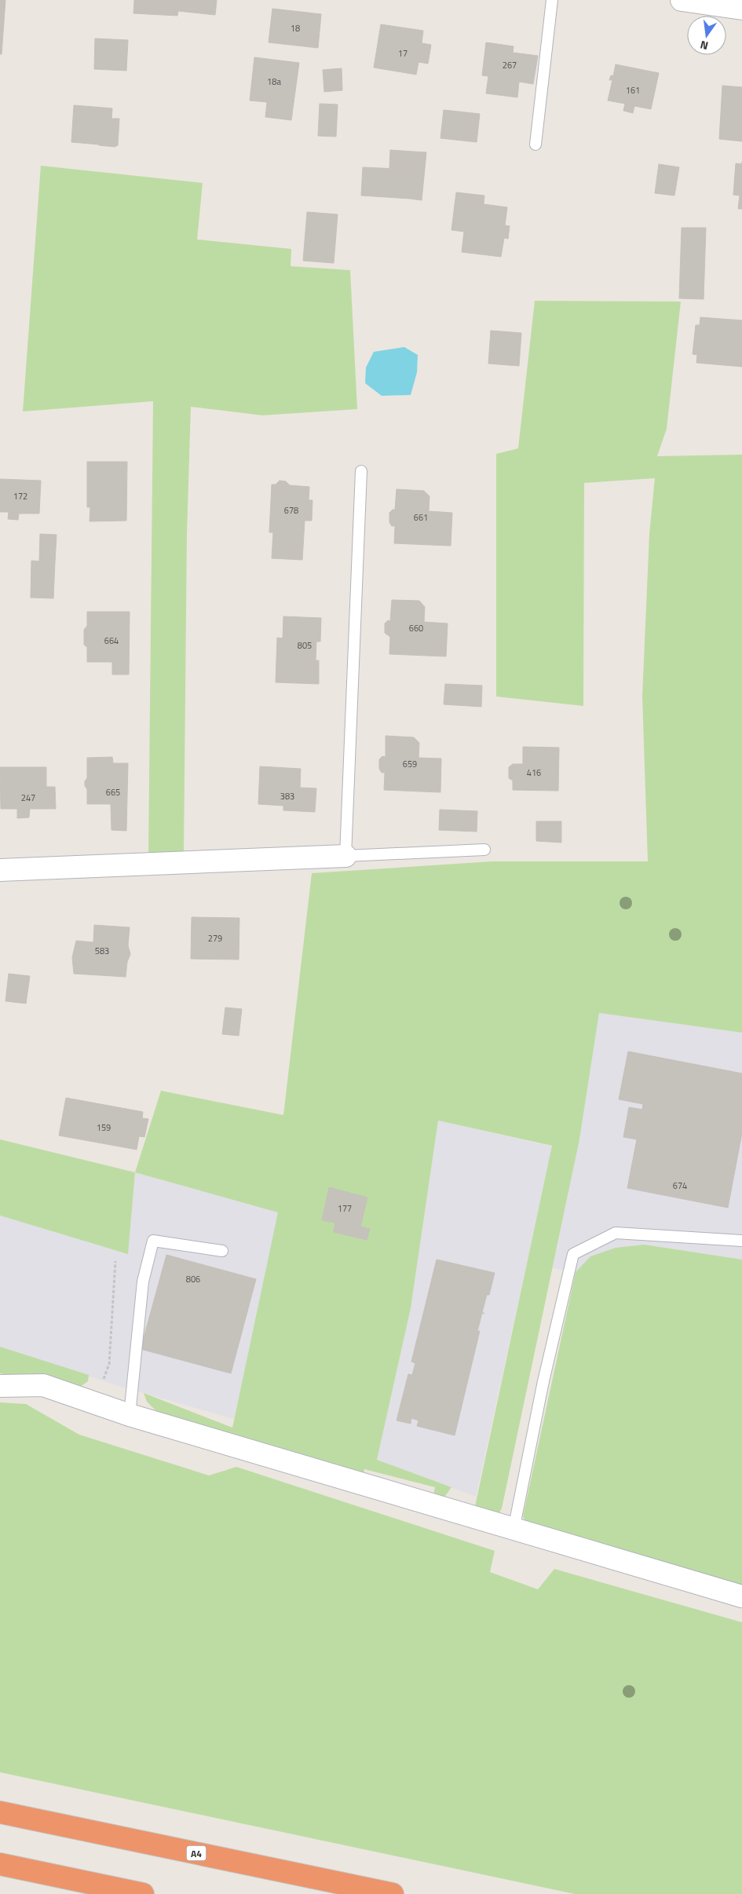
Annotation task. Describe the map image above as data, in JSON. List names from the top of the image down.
{
  "streets": {
    "highway": ["A4"]
  },
  "house_numbers": [
    "18",
    "17",
    "267",
    "18a",
    "161",
    "172",
    "678",
    "661",
    "660",
    "664",
    "805",
    "659",
    "416",
    "665",
    "383",
    "247",
    "279",
    "583",
    "159",
    "674",
    "177",
    "806"
  ],
  "north": "bottom"
}
